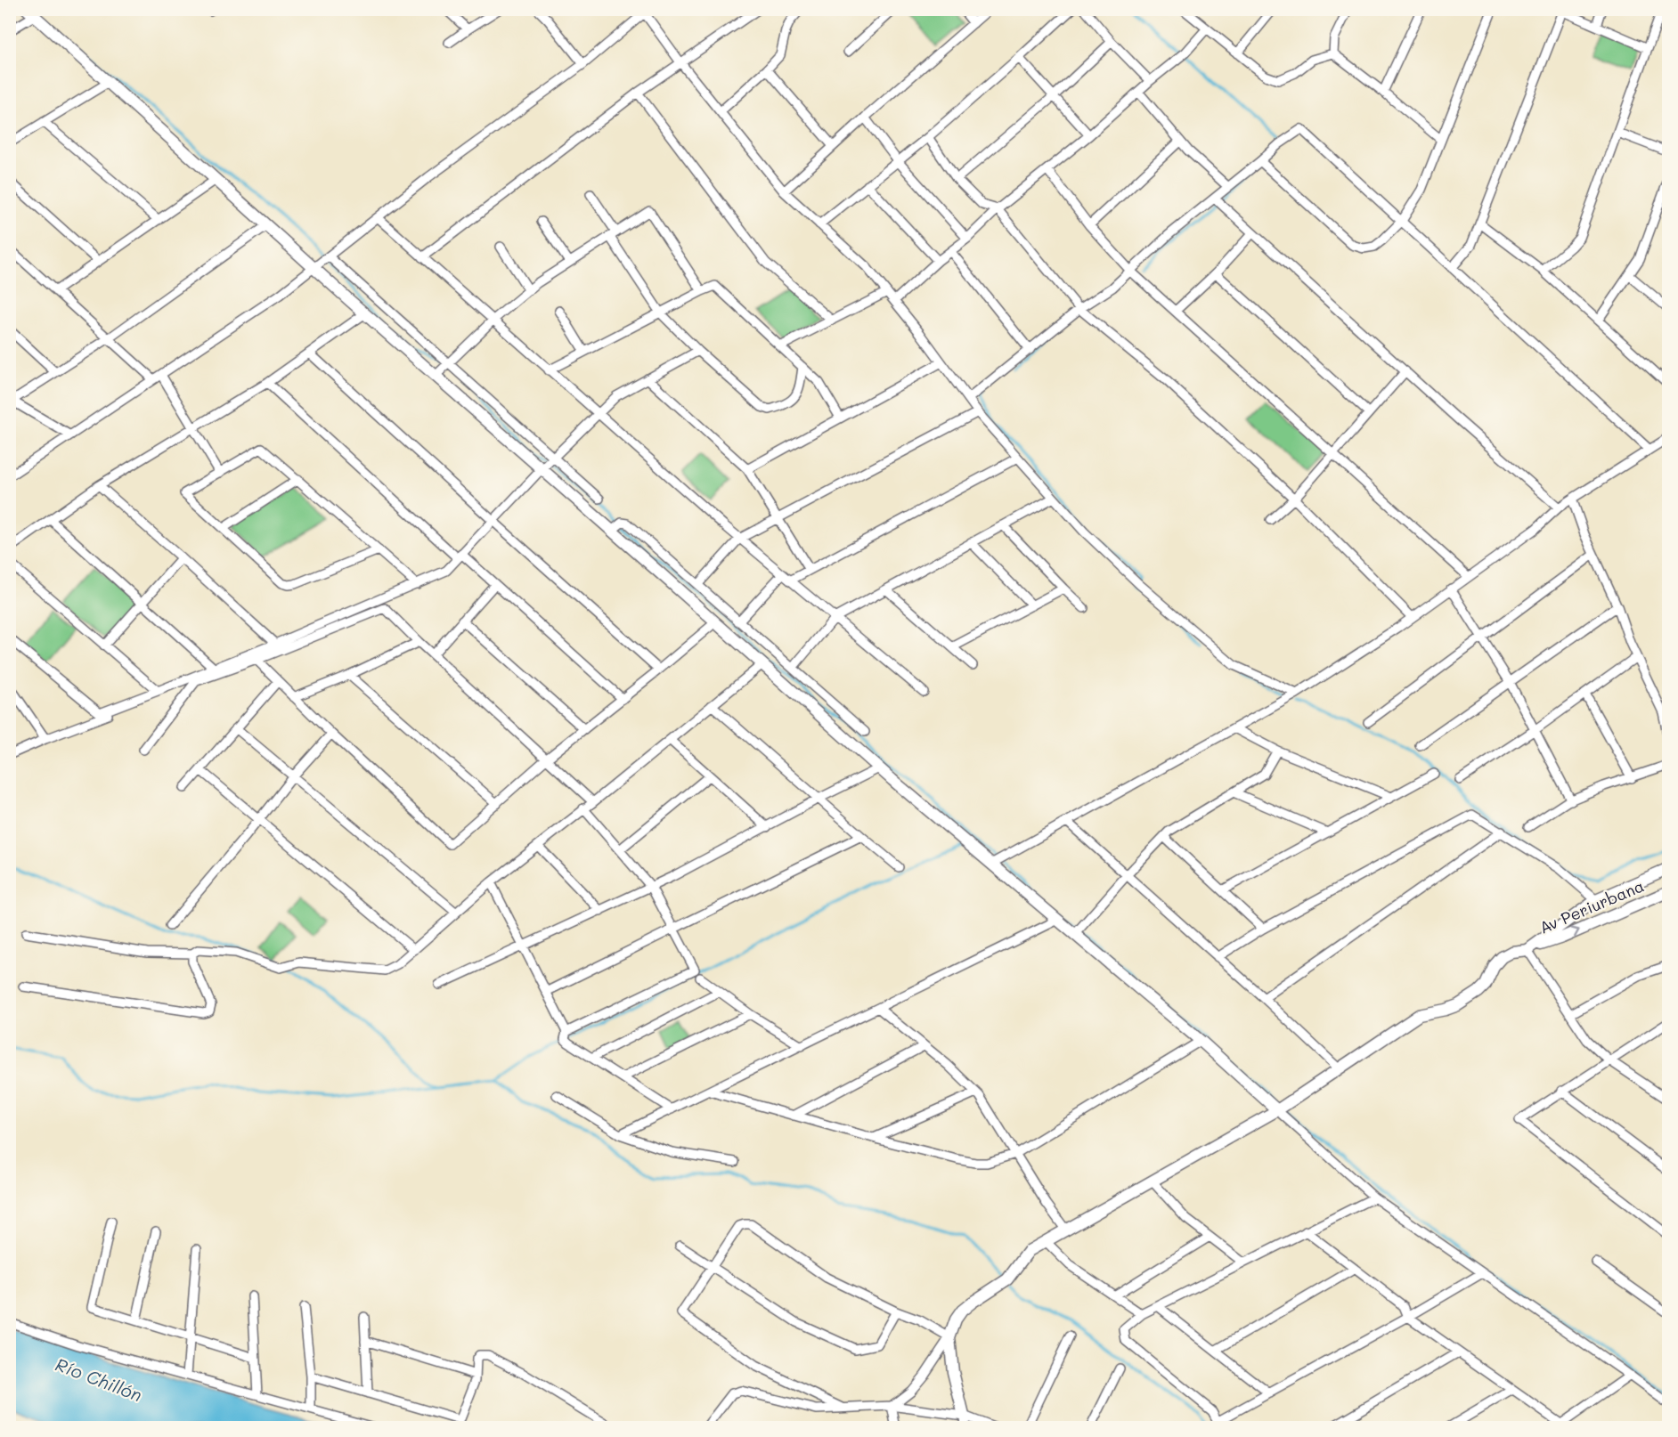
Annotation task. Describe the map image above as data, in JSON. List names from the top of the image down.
{
  "streets": {
    "street": ["Av Periurbana"]
  },
  "water": ["Río Chillón"]
}
